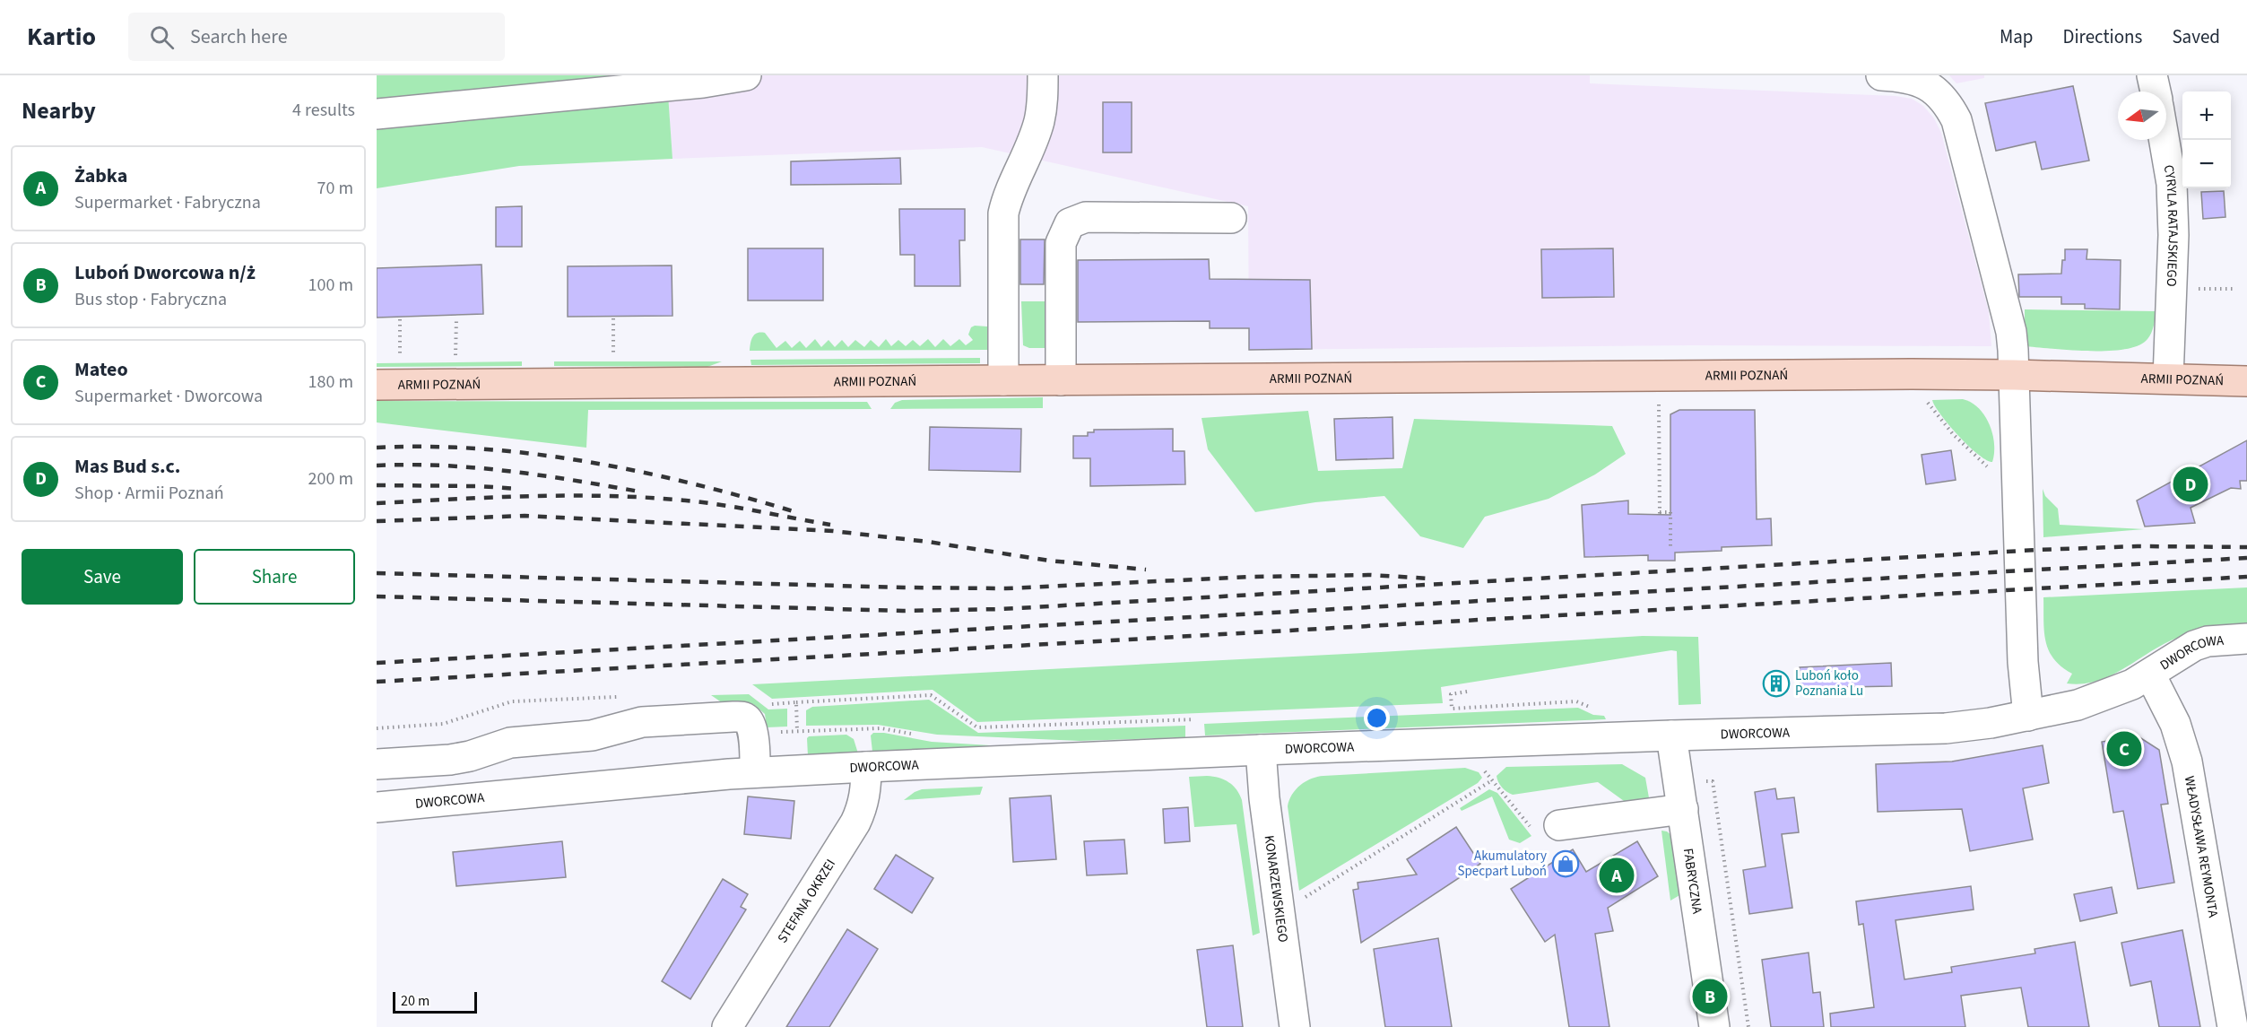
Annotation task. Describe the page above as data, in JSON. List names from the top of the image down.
{
  "streets": {
    "main road": ["ARMII POZNAŃ"],
    "street": [
      "CYRYLA RATAJSKIEGO",
      "DWORCOWA",
      "WŁADYSŁAWA REYMONTA",
      "FABRYCZNA",
      "KONARZEWSKIEGO",
      "STEFANA OKRZEI"
    ]
  },
  "crossings": [
    ["CYRYLA RATAJSKIEGO", "ARMII POZNAŃ"],
    ["DWORCOWA", "WŁADYSŁAWA REYMONTA"],
    ["DWORCOWA", "FABRYCZNA"],
    ["DWORCOWA", "KONARZEWSKIEGO"],
    ["DWORCOWA", "STEFANA OKRZEI"]
  ],
  "places": {
    "building": ["Luboń koło Poznania Lu"],
    "shop": ["Akumulatory Specpart Luboń"]
  },
  "scale_bar": "20 m",
  "north": "left",
  "page": {
    "header": "Kartio",
    "search": "Search here",
    "nav": ["Map", "Directions", "Saved"],
    "heading": ["Nearby", "4 results"],
    "map_buttons": ["+", "−"],
    "list": [
      {
        "mark": "A",
        "name": "Żabka",
        "note": "Supermarket · Fabryczna",
        "value": "70 m"
      },
      {
        "mark": "B",
        "name": "Luboń Dworcowa n/ż",
        "note": "Bus stop · Fabryczna",
        "value": "100 m"
      },
      {
        "mark": "C",
        "name": "Mateo",
        "note": "Supermarket · Dworcowa",
        "value": "180 m"
      },
      {
        "mark": "D",
        "name": "Mas Bud s.c.",
        "note": "Shop · Armii Poznań",
        "value": "200 m"
      }
    ],
    "pins": [
      "D",
      "C",
      "A",
      "B"
    ],
    "buttons": ["Save", "Share"],
    "scale": "20 m"
  }
}
